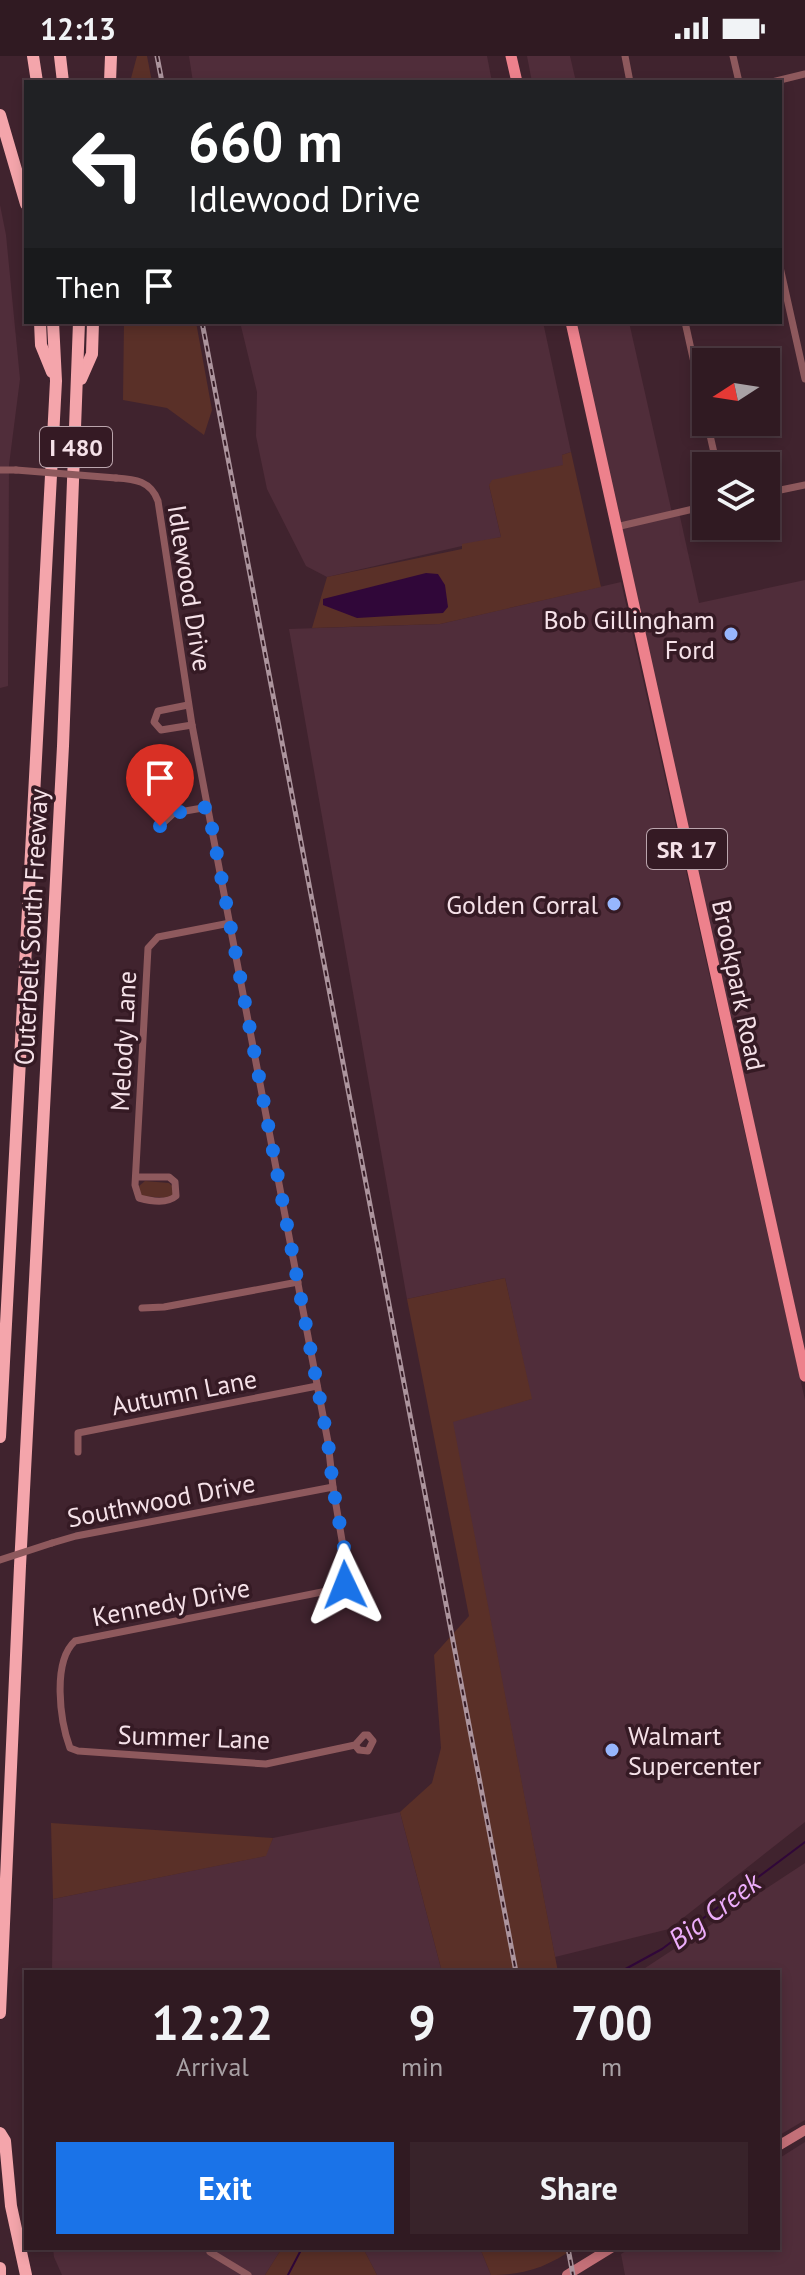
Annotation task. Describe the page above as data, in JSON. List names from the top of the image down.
{
  "streets": {
    "highway": ["I 480", "Outerbelt South Freeway"],
    "main road": ["SR 17", "Brookpark Road"],
    "street": [
      "Idlewood Drive",
      "Melody Lane",
      "Autumn Lane",
      "Southwood Drive",
      "Kennedy Drive",
      "Summer Lane"
    ]
  },
  "crossings": [
    ["Idlewood Drive", "Melody Lane"],
    ["Idlewood Drive", "Autumn Lane"],
    ["Idlewood Drive", "Southwood Drive"],
    ["Idlewood Drive", "Kennedy Drive"],
    ["Kennedy Drive", "Summer Lane"]
  ],
  "water": ["Big Creek"],
  "places": ["Bob Gillingham Ford", "Golden Corral", "Walmart Supercenter"],
  "north": "left",
  "page": {
    "status": "12:13",
    "turn": ["660 m", "Idlewood Drive"],
    "then": "Then",
    "eta": [
      "12:22",
      "Arrival",
      "9",
      "min",
      "700",
      "m"
    ],
    "buttons": ["Exit", "Share"]
  }
}
